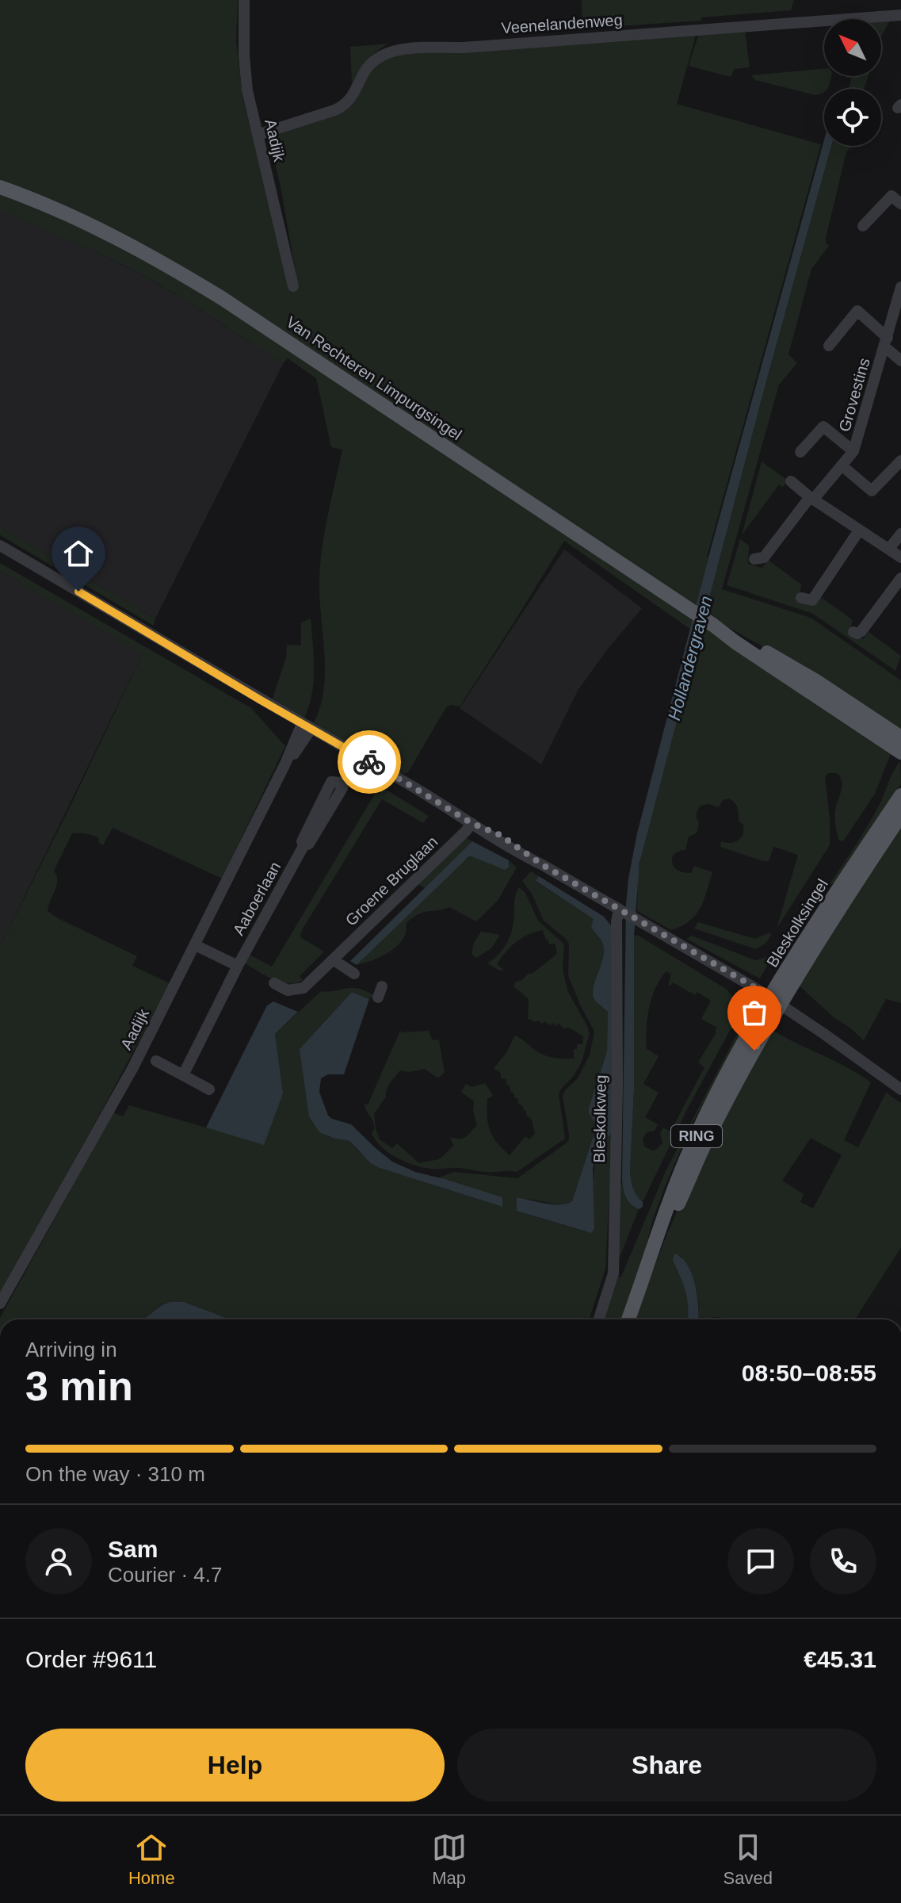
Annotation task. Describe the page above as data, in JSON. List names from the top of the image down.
{
  "streets": {
    "main road": ["Van Rechteren Limpurgsingel", "Bleskolksingel", "RING"],
    "street": [
      "Veenelandenweg",
      "Aadijk",
      "Grovestins",
      "Groene Bruglaan",
      "Aaboerlaan",
      "Bleskolkweg"
    ]
  },
  "crossings": [
    ["Veenelandenweg", "Aadijk"]
  ],
  "water": ["Hollandergraven"],
  "north": "top left",
  "page": {
    "heading": ["3 min", "Arriving in", "08:50–08:55"],
    "panel": [
      "Sam",
      "Courier · 4.7",
      "Order #9611",
      "€45.31"
    ],
    "bar": "On the way · 310 m",
    "buttons": ["Help", "Share"],
    "tabs": ["Home", "Map", "Saved"]
  }
}
